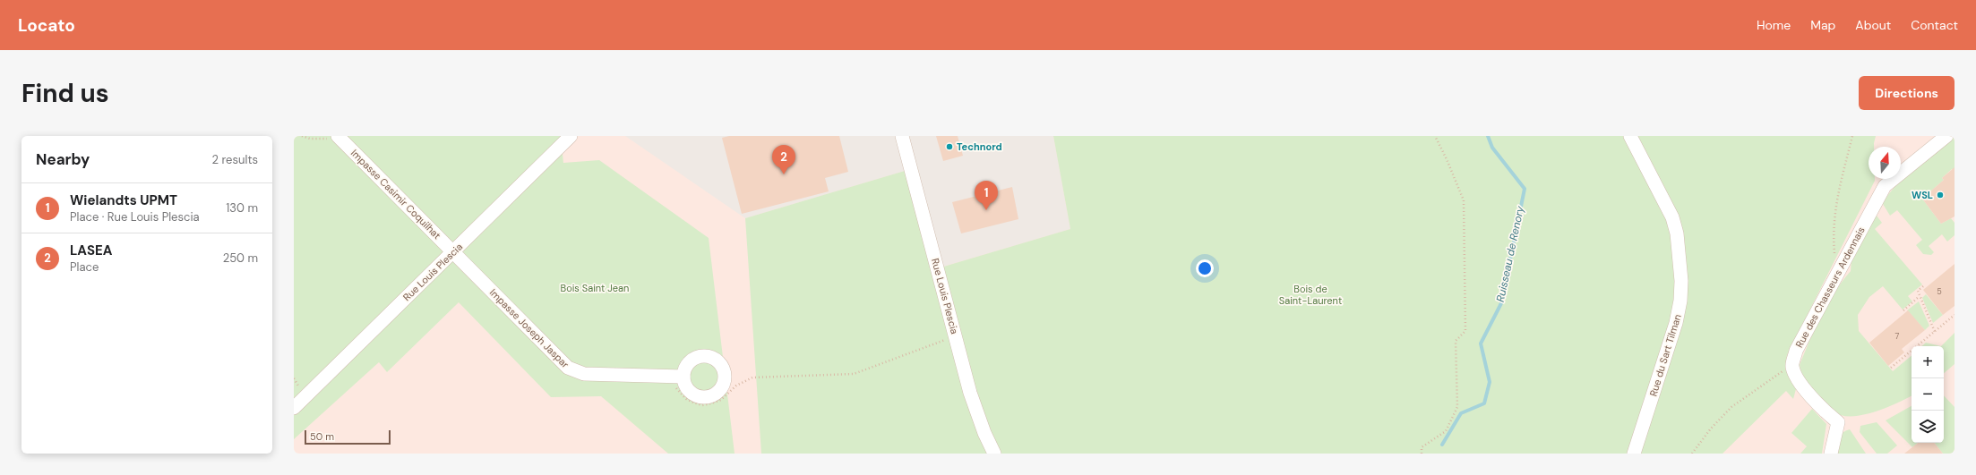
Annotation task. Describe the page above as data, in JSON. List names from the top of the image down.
{
  "streets": {
    "street": [
      "Impasse Casimir Coquilhat",
      "Rue Louis Plescia",
      "Rue des Chasseurs Ardennais",
      "Impasse Joseph Jaspar",
      "Rue du Sart Tilman"
    ]
  },
  "crossings": [
    ["Impasse Casimir Coquilhat", "Rue Louis Plescia"],
    ["Impasse Casimir Coquilhat", "Impasse Joseph Jaspar"],
    ["Rue Louis Plescia", "Impasse Joseph Jaspar"]
  ],
  "water": ["Ruisseau de Renory"],
  "parks": ["Bois Saint Jean", "Bois de Saint-Laurent"],
  "places": ["Technord", "WSL"],
  "house_numbers": ["5", "7"],
  "scale_bar": "50 m",
  "north": "top",
  "page": {
    "header": "Locato",
    "nav": [
      "Home",
      "Map",
      "About",
      "Contact"
    ],
    "buttons": "Directions",
    "title": "Find us",
    "heading": ["Nearby", "2 results"],
    "pins": ["2", "1"],
    "list": [
      {
        "mark": "1",
        "name": "Wielandts UPMT",
        "note": "Place · Rue Louis Plescia",
        "value": "130 m"
      },
      {
        "mark": "2",
        "name": "LASEA",
        "note": "Place",
        "value": "250 m"
      }
    ],
    "map_buttons": ["+", "−"],
    "scale": "50 m"
  }
}
